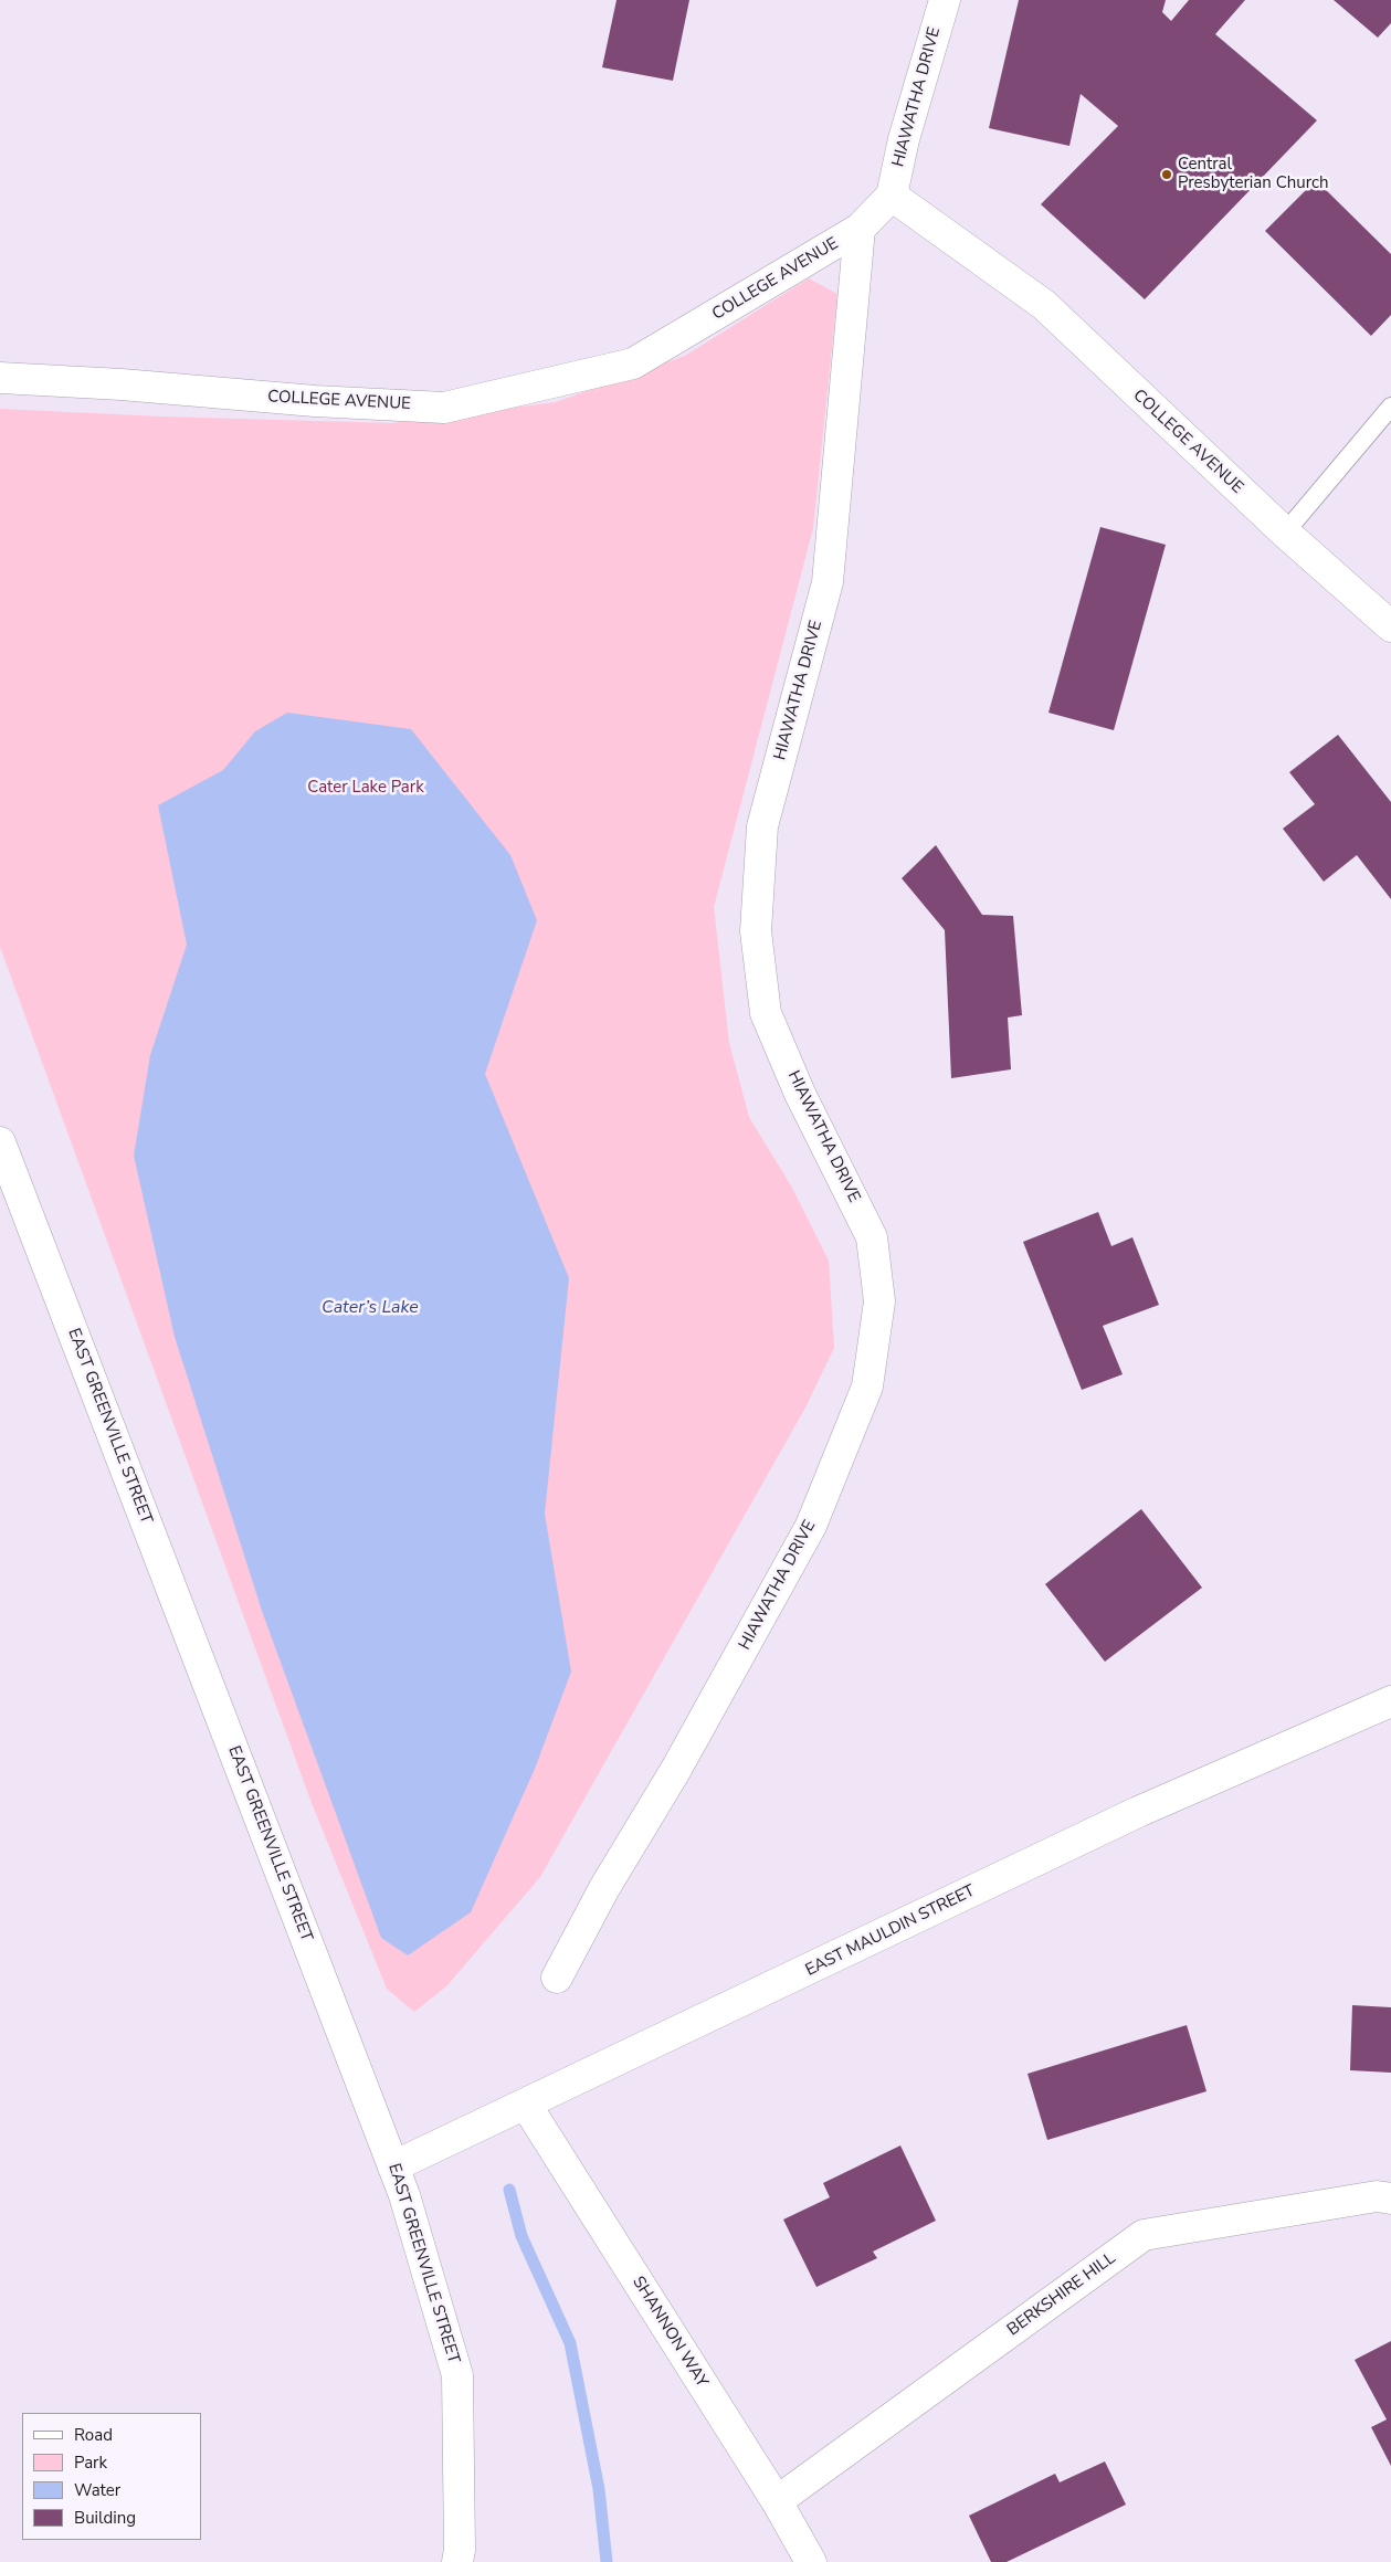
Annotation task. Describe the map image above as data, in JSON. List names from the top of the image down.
{
  "streets": {
    "street": [
      "HIAWATHA DRIVE",
      "COLLEGE AVENUE",
      "EAST GREENVILLE STREET",
      "EAST MAULDIN STREET",
      "BERKSHIRE HILL",
      "SHANNON WAY"
    ]
  },
  "crossings": [
    ["HIAWATHA DRIVE", "COLLEGE AVENUE"],
    ["EAST GREENVILLE STREET", "EAST MAULDIN STREET"],
    ["EAST MAULDIN STREET", "SHANNON WAY"],
    ["BERKSHIRE HILL", "SHANNON WAY"]
  ],
  "water": ["Cater’s Lake"],
  "parks": ["Cater Lake Park"],
  "places": ["Central Presbyterian Church"],
  "legend": [
    "Road",
    "Park",
    "Water",
    "Building"
  ]
}
